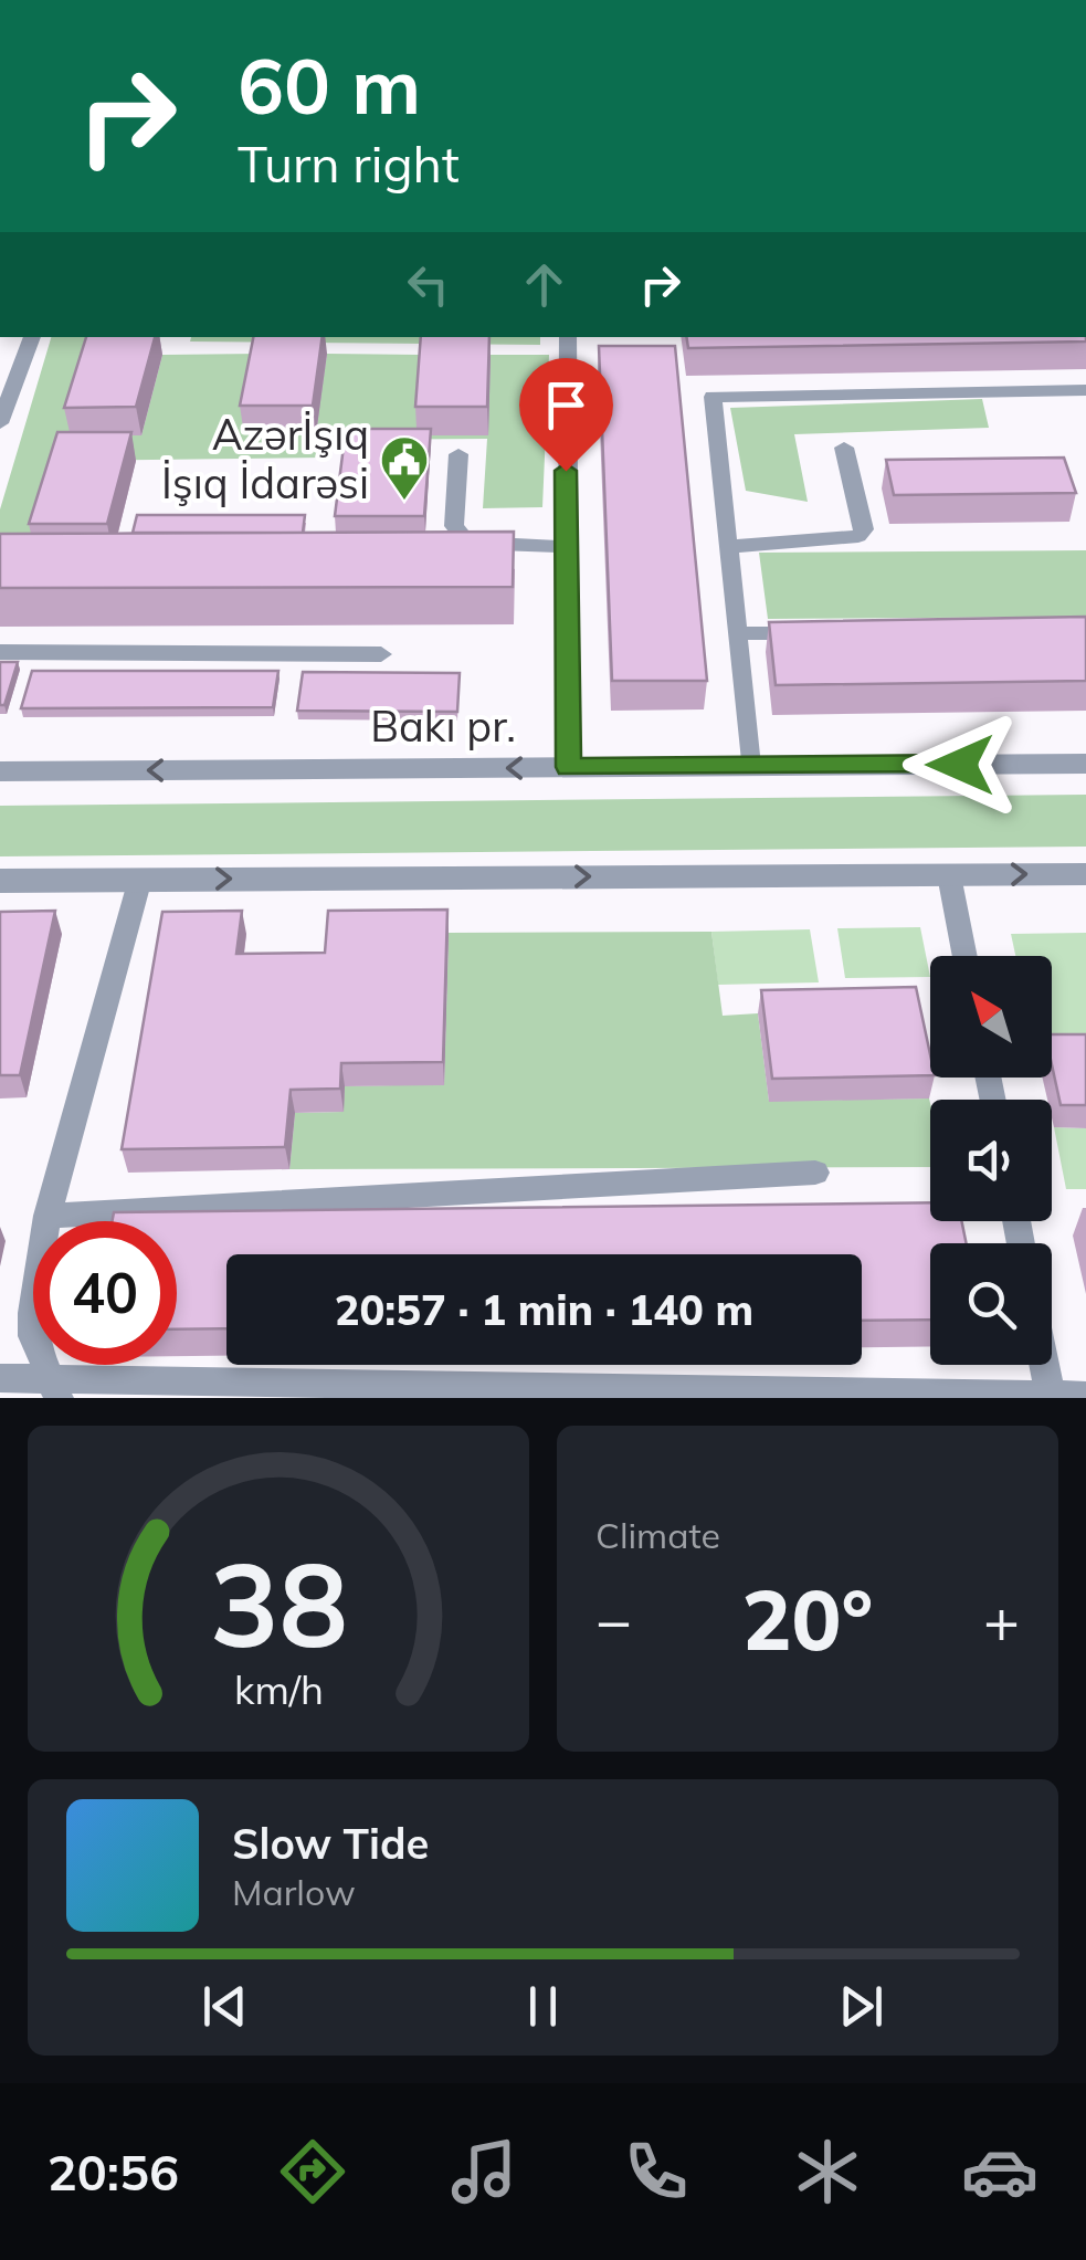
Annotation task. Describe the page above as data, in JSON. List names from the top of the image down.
{
  "streets": {
    "street": ["Bakı pr."]
  },
  "places": {
    "public building": ["Azərİşıq İşıq İdarəsi"]
  },
  "north": "top left",
  "page": {
    "turn": ["60 m", "Turn right"],
    "limit": "40",
    "trip": "20:57 · 1 min · 140 m",
    "tile": "Climate",
    "heat": ["−", "20°", "+"],
    "song": ["Slow Tide", "Marlow"],
    "tabs": "20:56",
    "gauge": ["38", "km/h"]
  }
}
